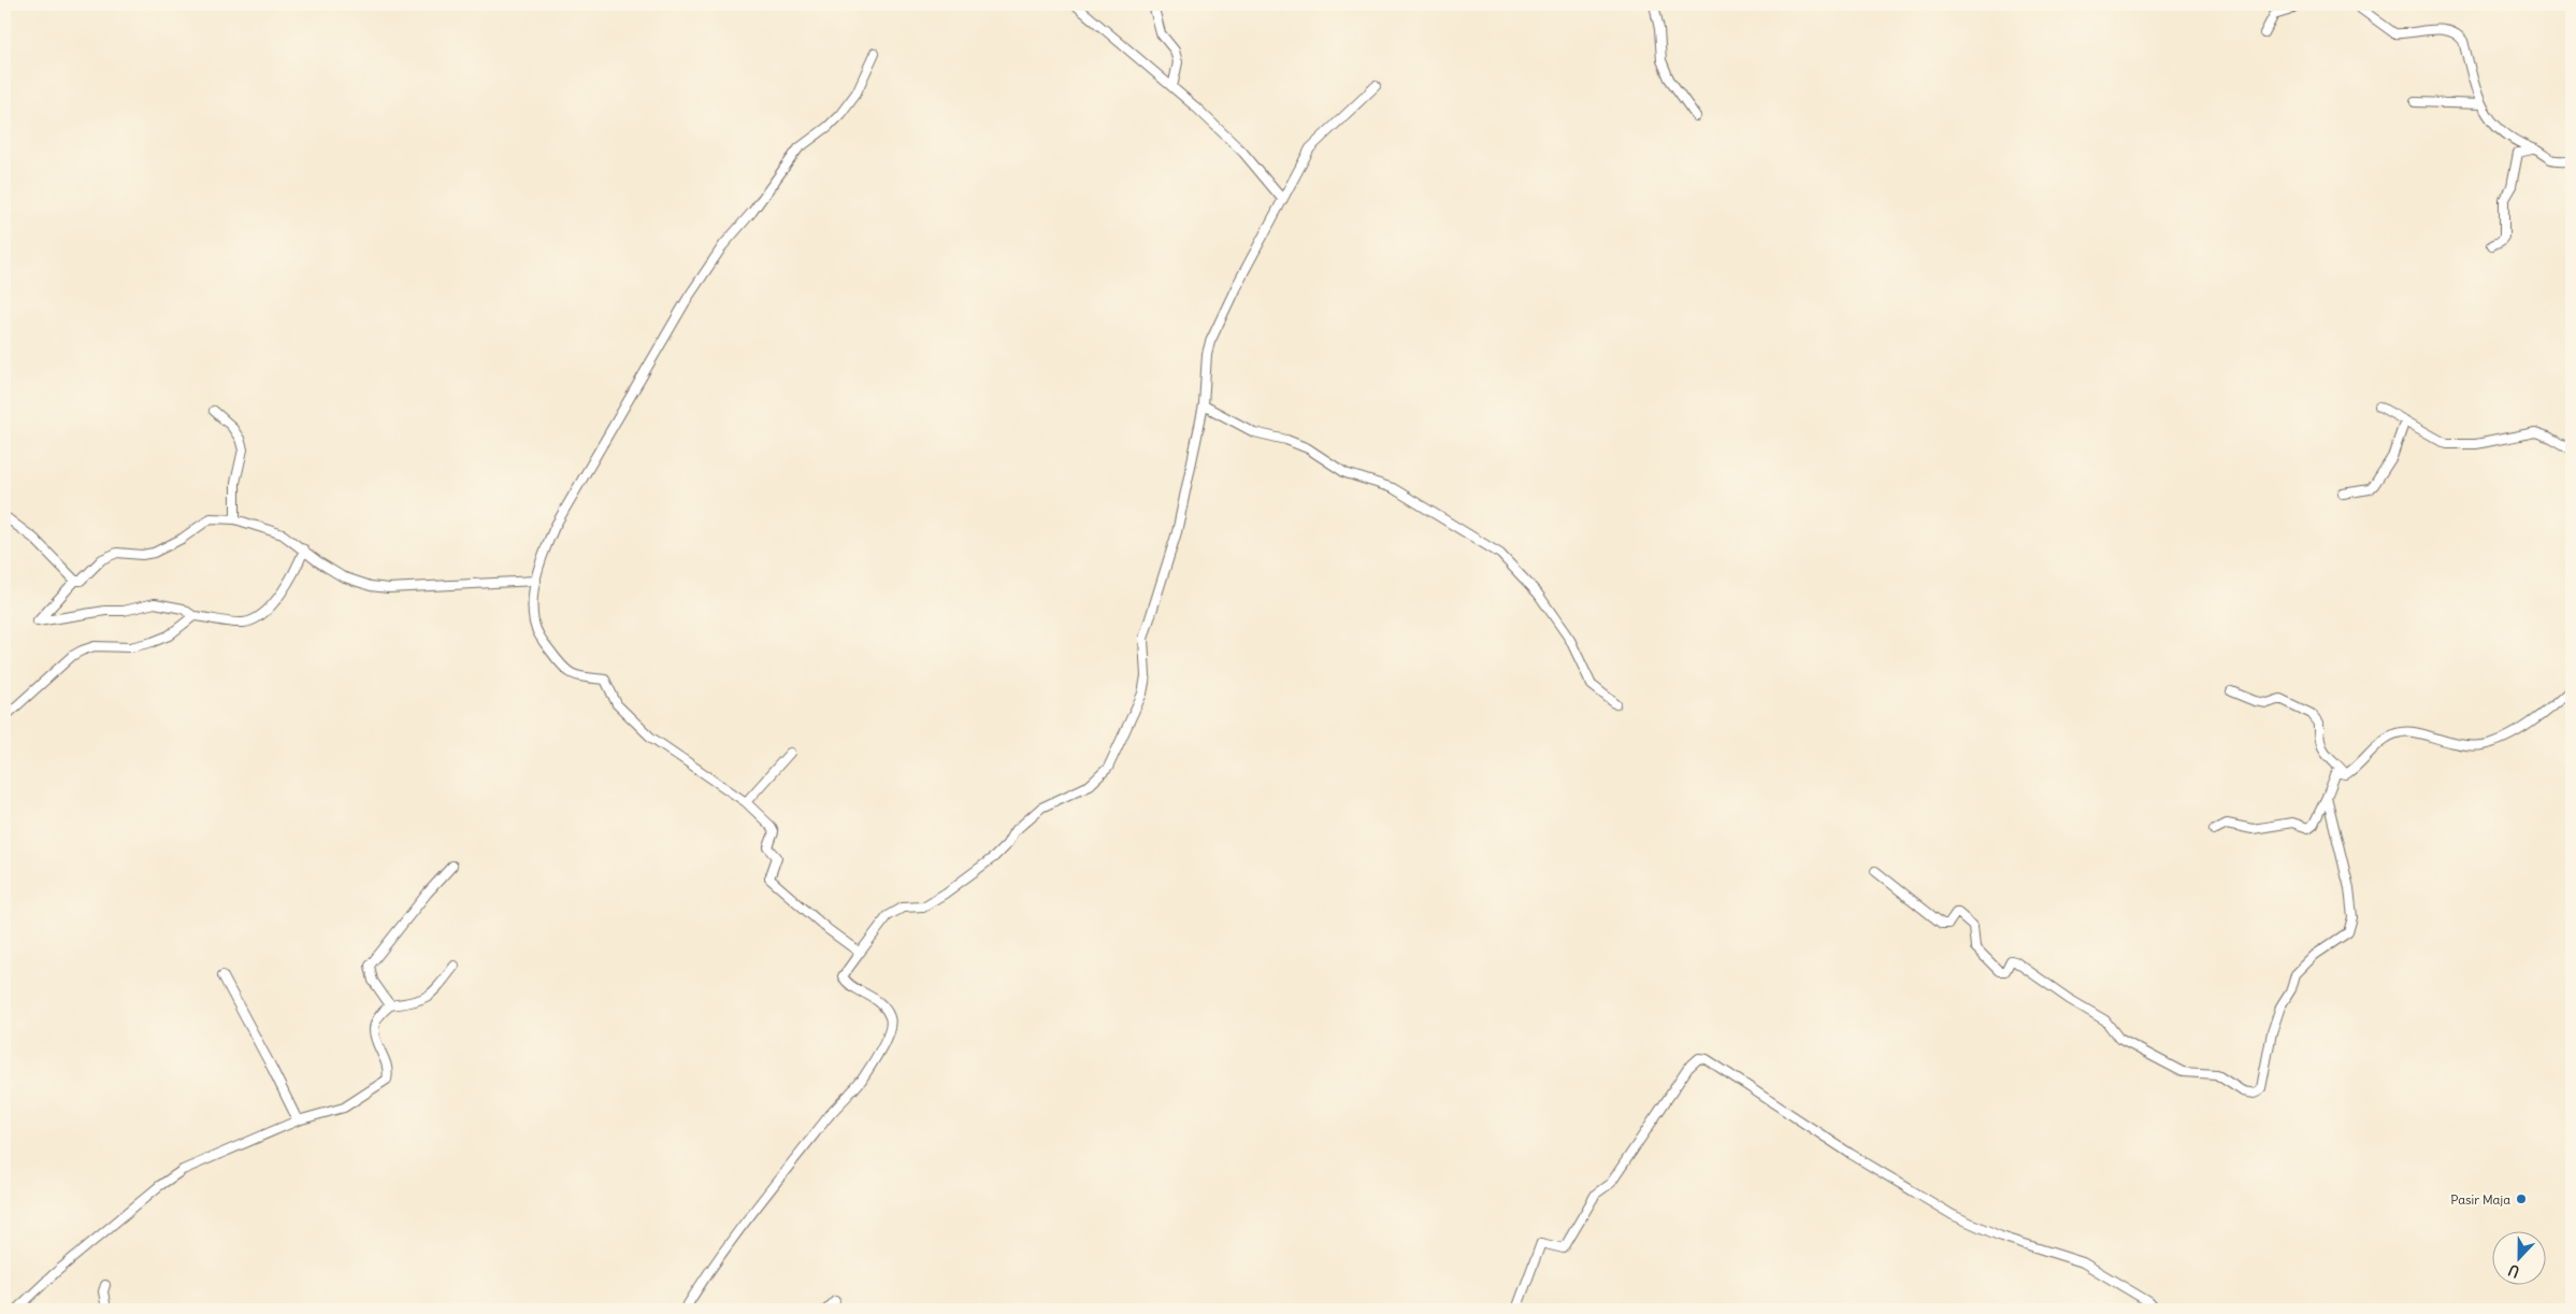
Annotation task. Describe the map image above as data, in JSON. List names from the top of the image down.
{
  "places": ["Pasir Maja"],
  "north": "bottom"
}
